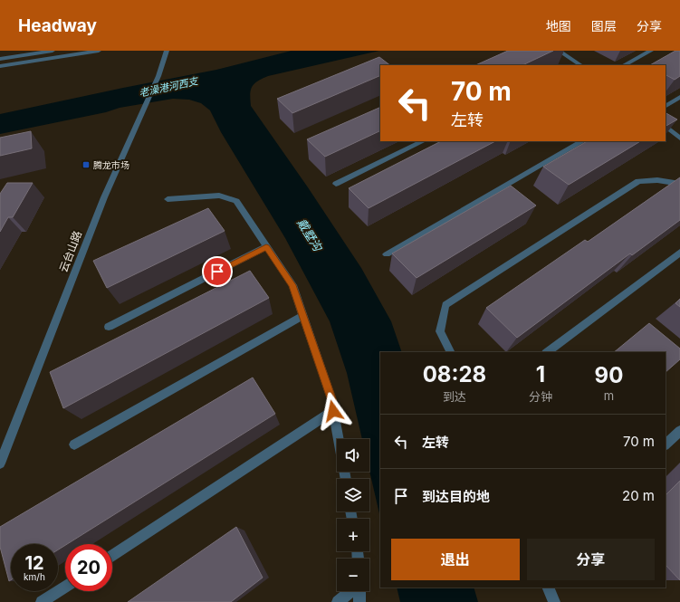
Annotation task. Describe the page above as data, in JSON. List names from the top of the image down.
{
  "streets": {
    "street": ["云台山路"]
  },
  "water": ["老澡港河西支", "戴墅沟"],
  "places": {
    "transit": ["腾龙市场"]
  },
  "page": {
    "header": "Headway",
    "nav": ["地图", "图层", "分享"],
    "turn": ["70 m", "左转"],
    "eta": [
      "08:28",
      "到达",
      "1",
      "分钟",
      "90",
      "m"
    ],
    "list": [
      {
        "name": "左转",
        "value": "70 m"
      },
      {
        "name": "到达目的地",
        "value": "20 m"
      }
    ],
    "map_buttons": ["+", "−"],
    "buttons": ["退出", "分享"],
    "speed": "12 km/h",
    "limit": "20"
  }
}
